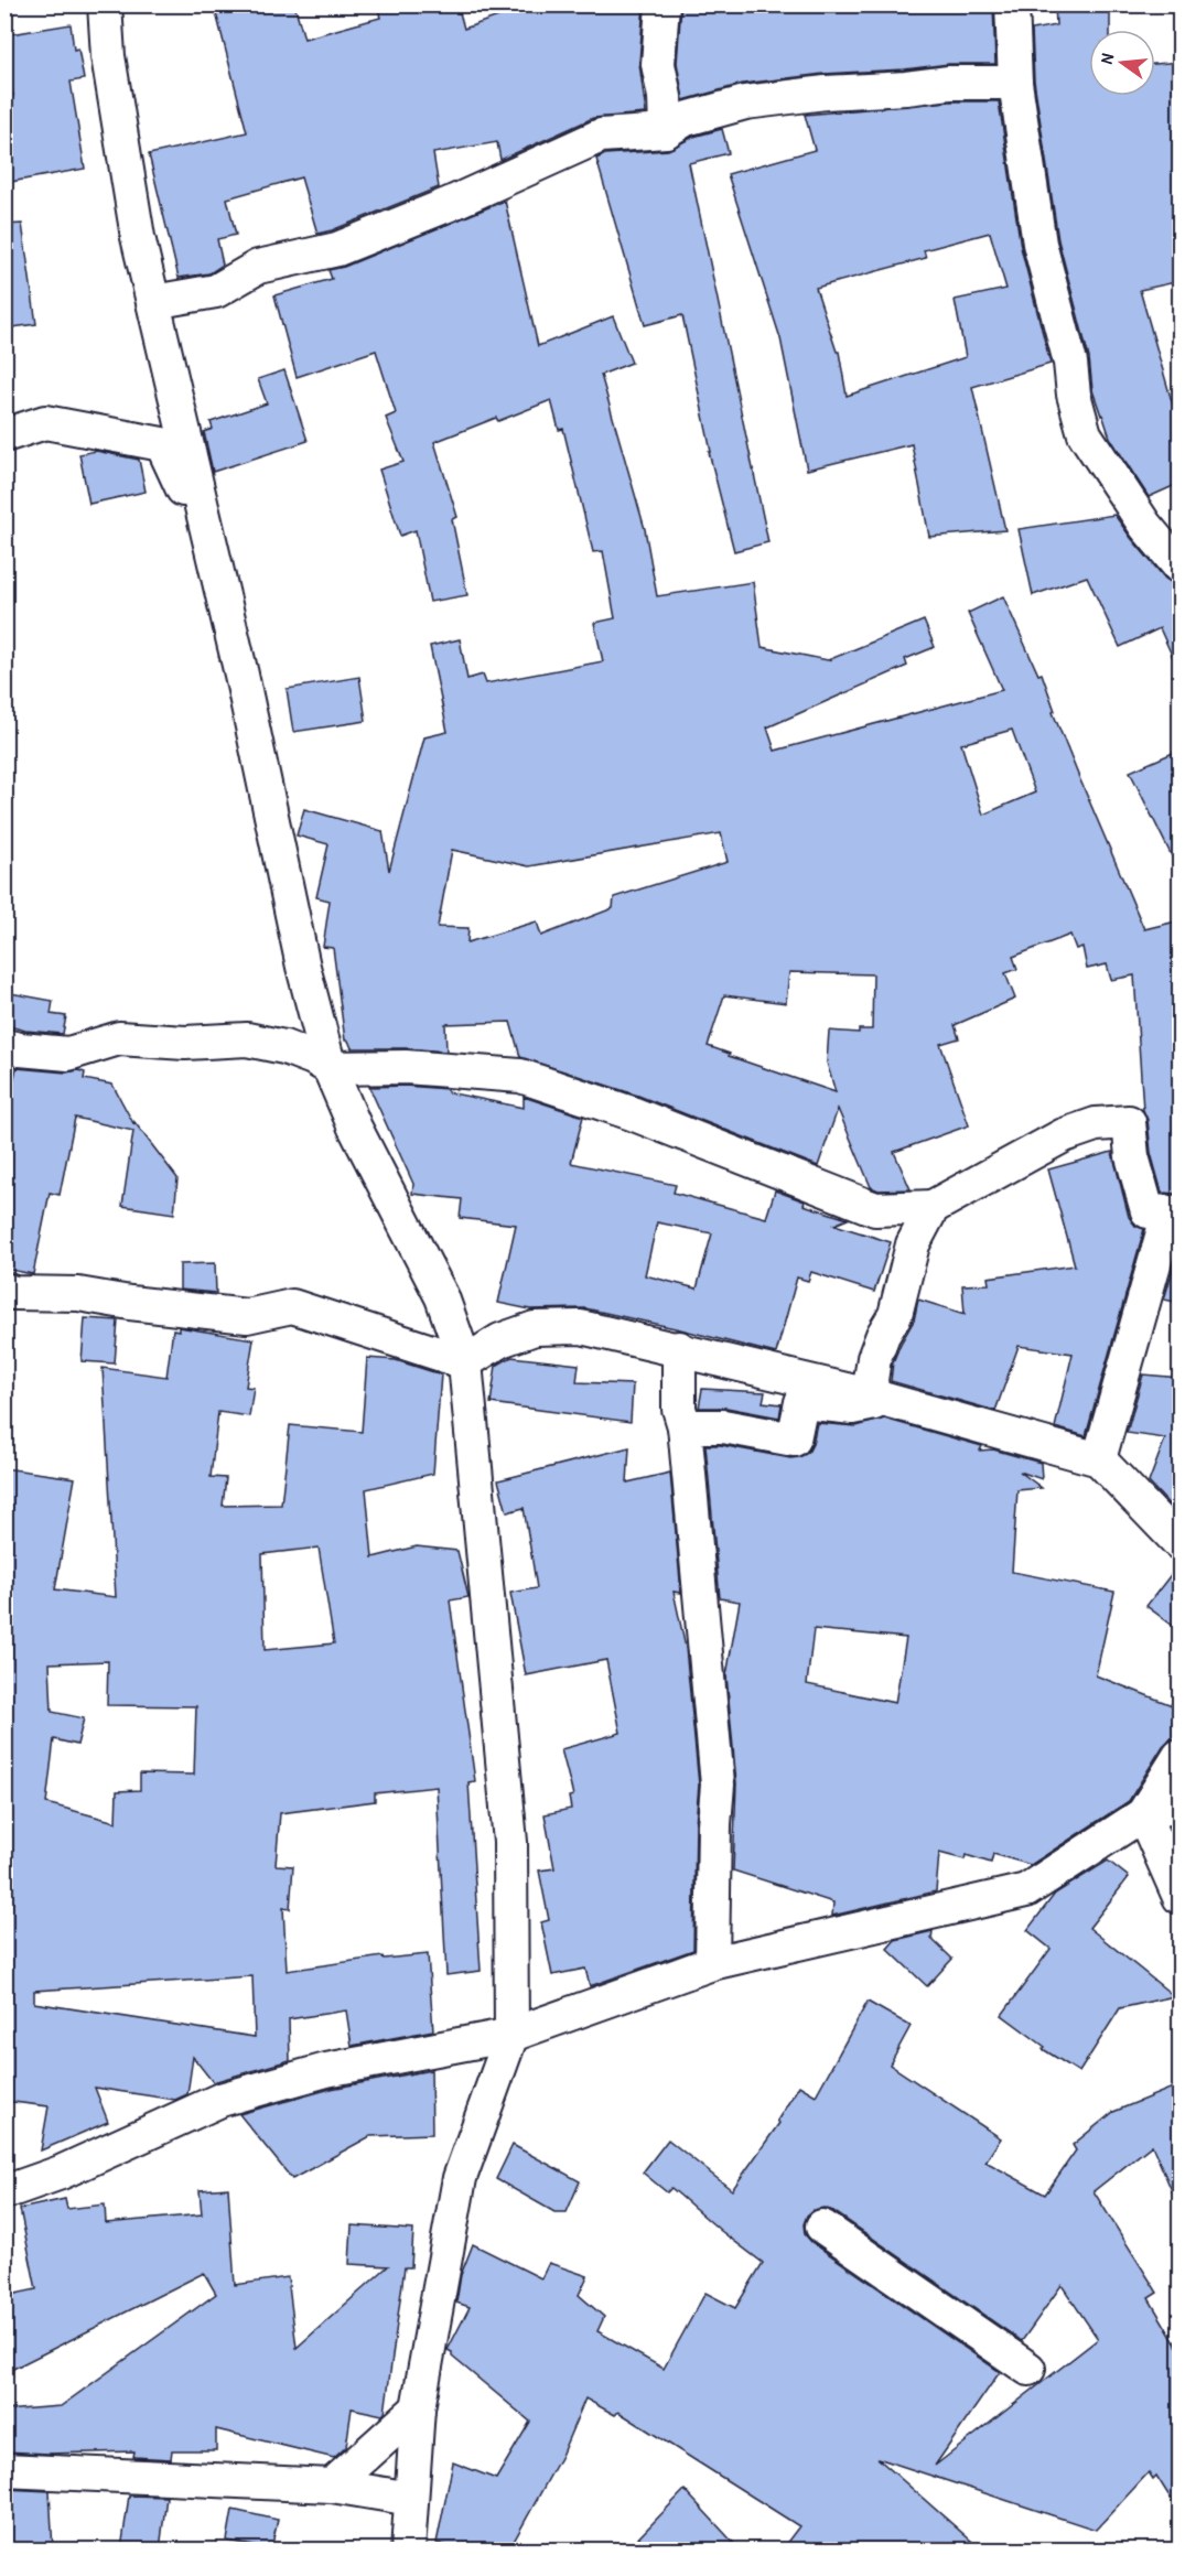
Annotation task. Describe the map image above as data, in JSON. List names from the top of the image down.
{
  "north": "left"
}
